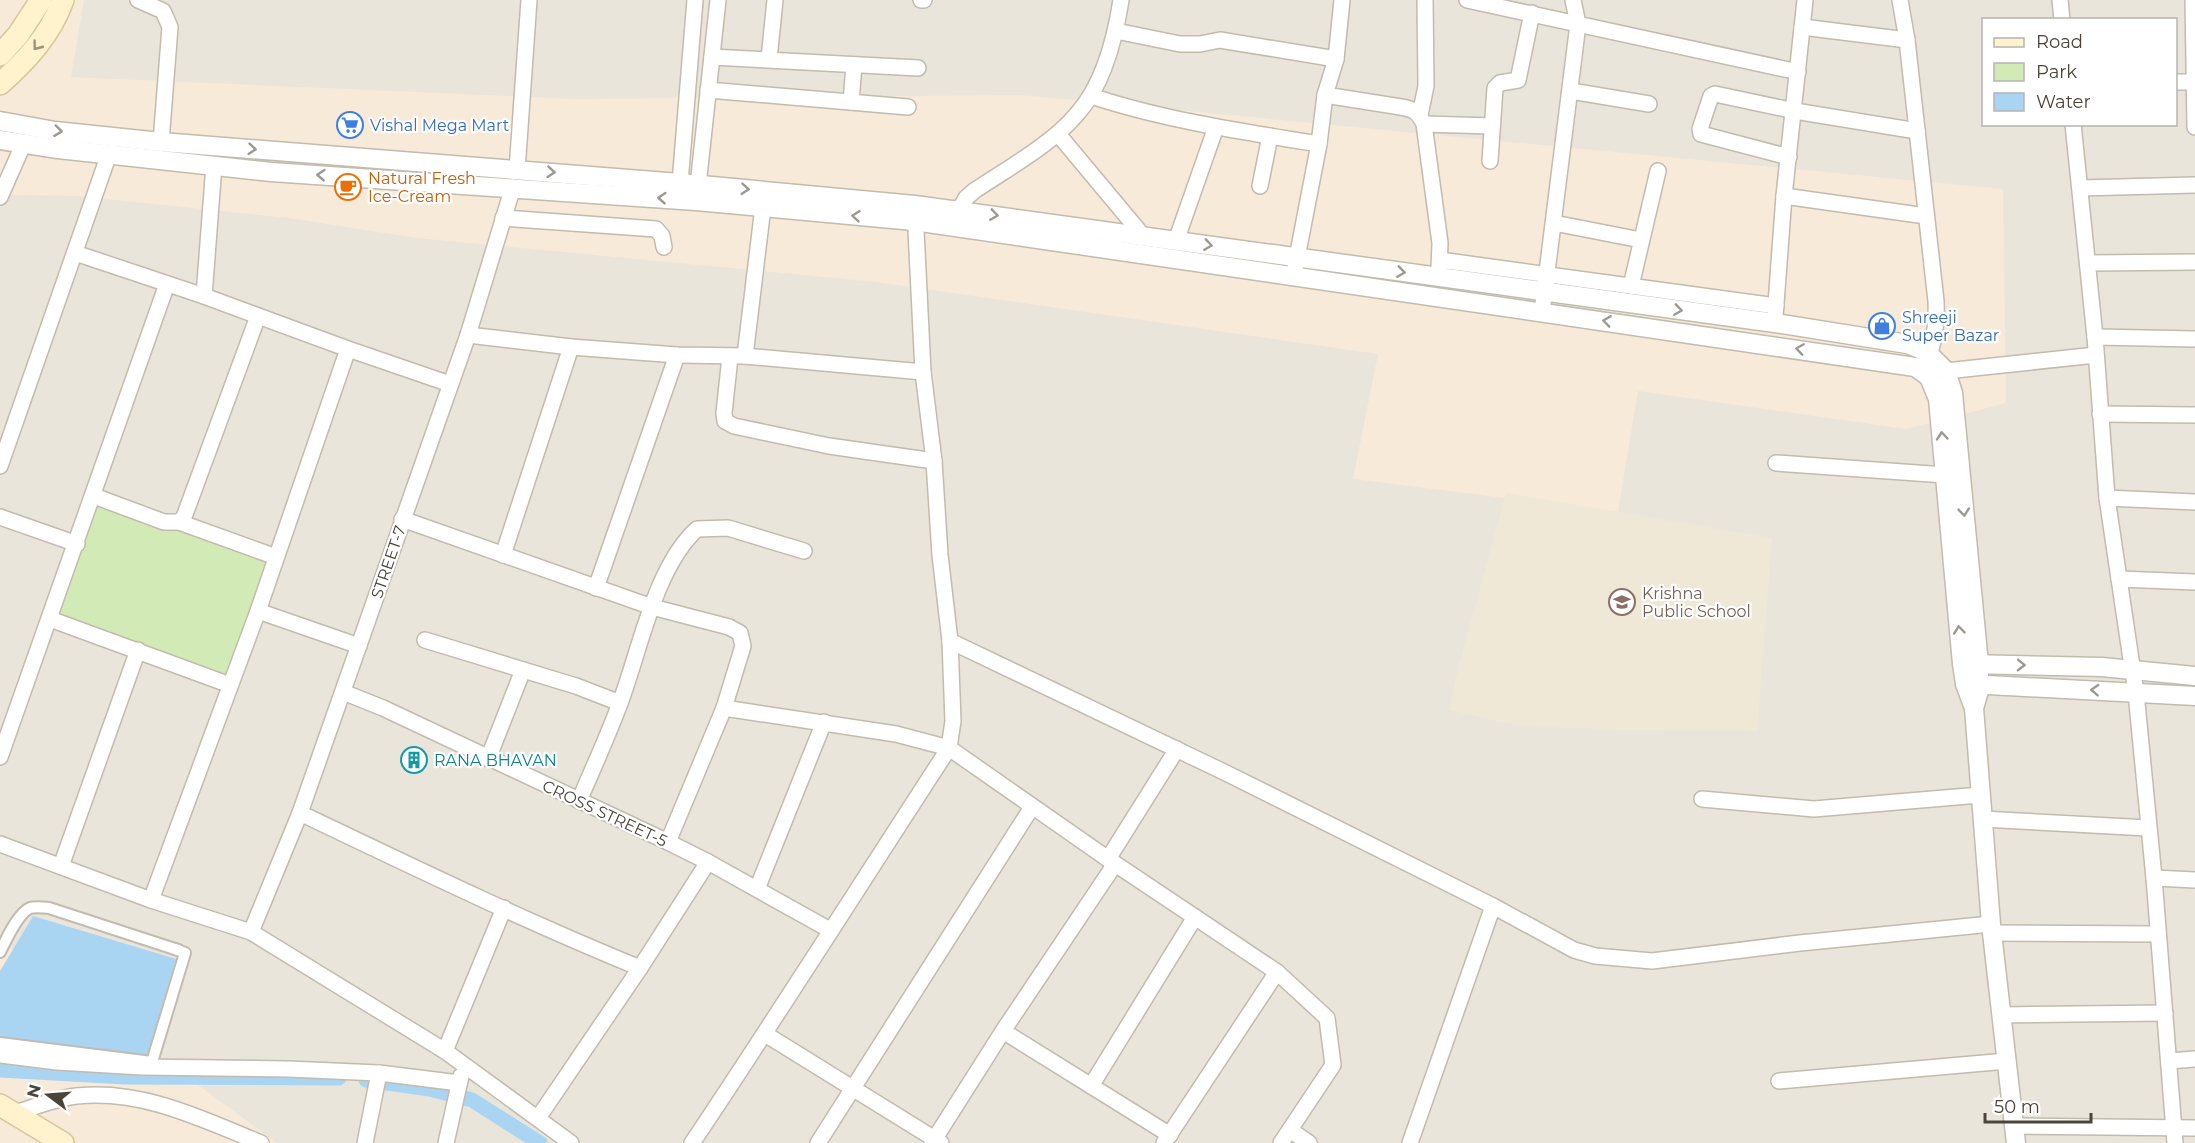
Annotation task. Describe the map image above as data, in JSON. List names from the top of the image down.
{
  "streets": {
    "street": ["STREET-7", "CROSS STREET-5"]
  },
  "crossings": [
    ["STREET-7", "CROSS STREET-5"]
  ],
  "places": {
    "supermarket": ["Vishal Mega Mart"],
    "cafe": ["Natural Fresh Ice-Cream"],
    "shop": ["Shreeji Super Bazar"],
    "school or university": ["Krishna Public School"],
    "building": ["RANA BHAVAN"]
  },
  "legend": ["Road", "Park", "Water"],
  "scale_bar": "50 m",
  "north": "left"
}
